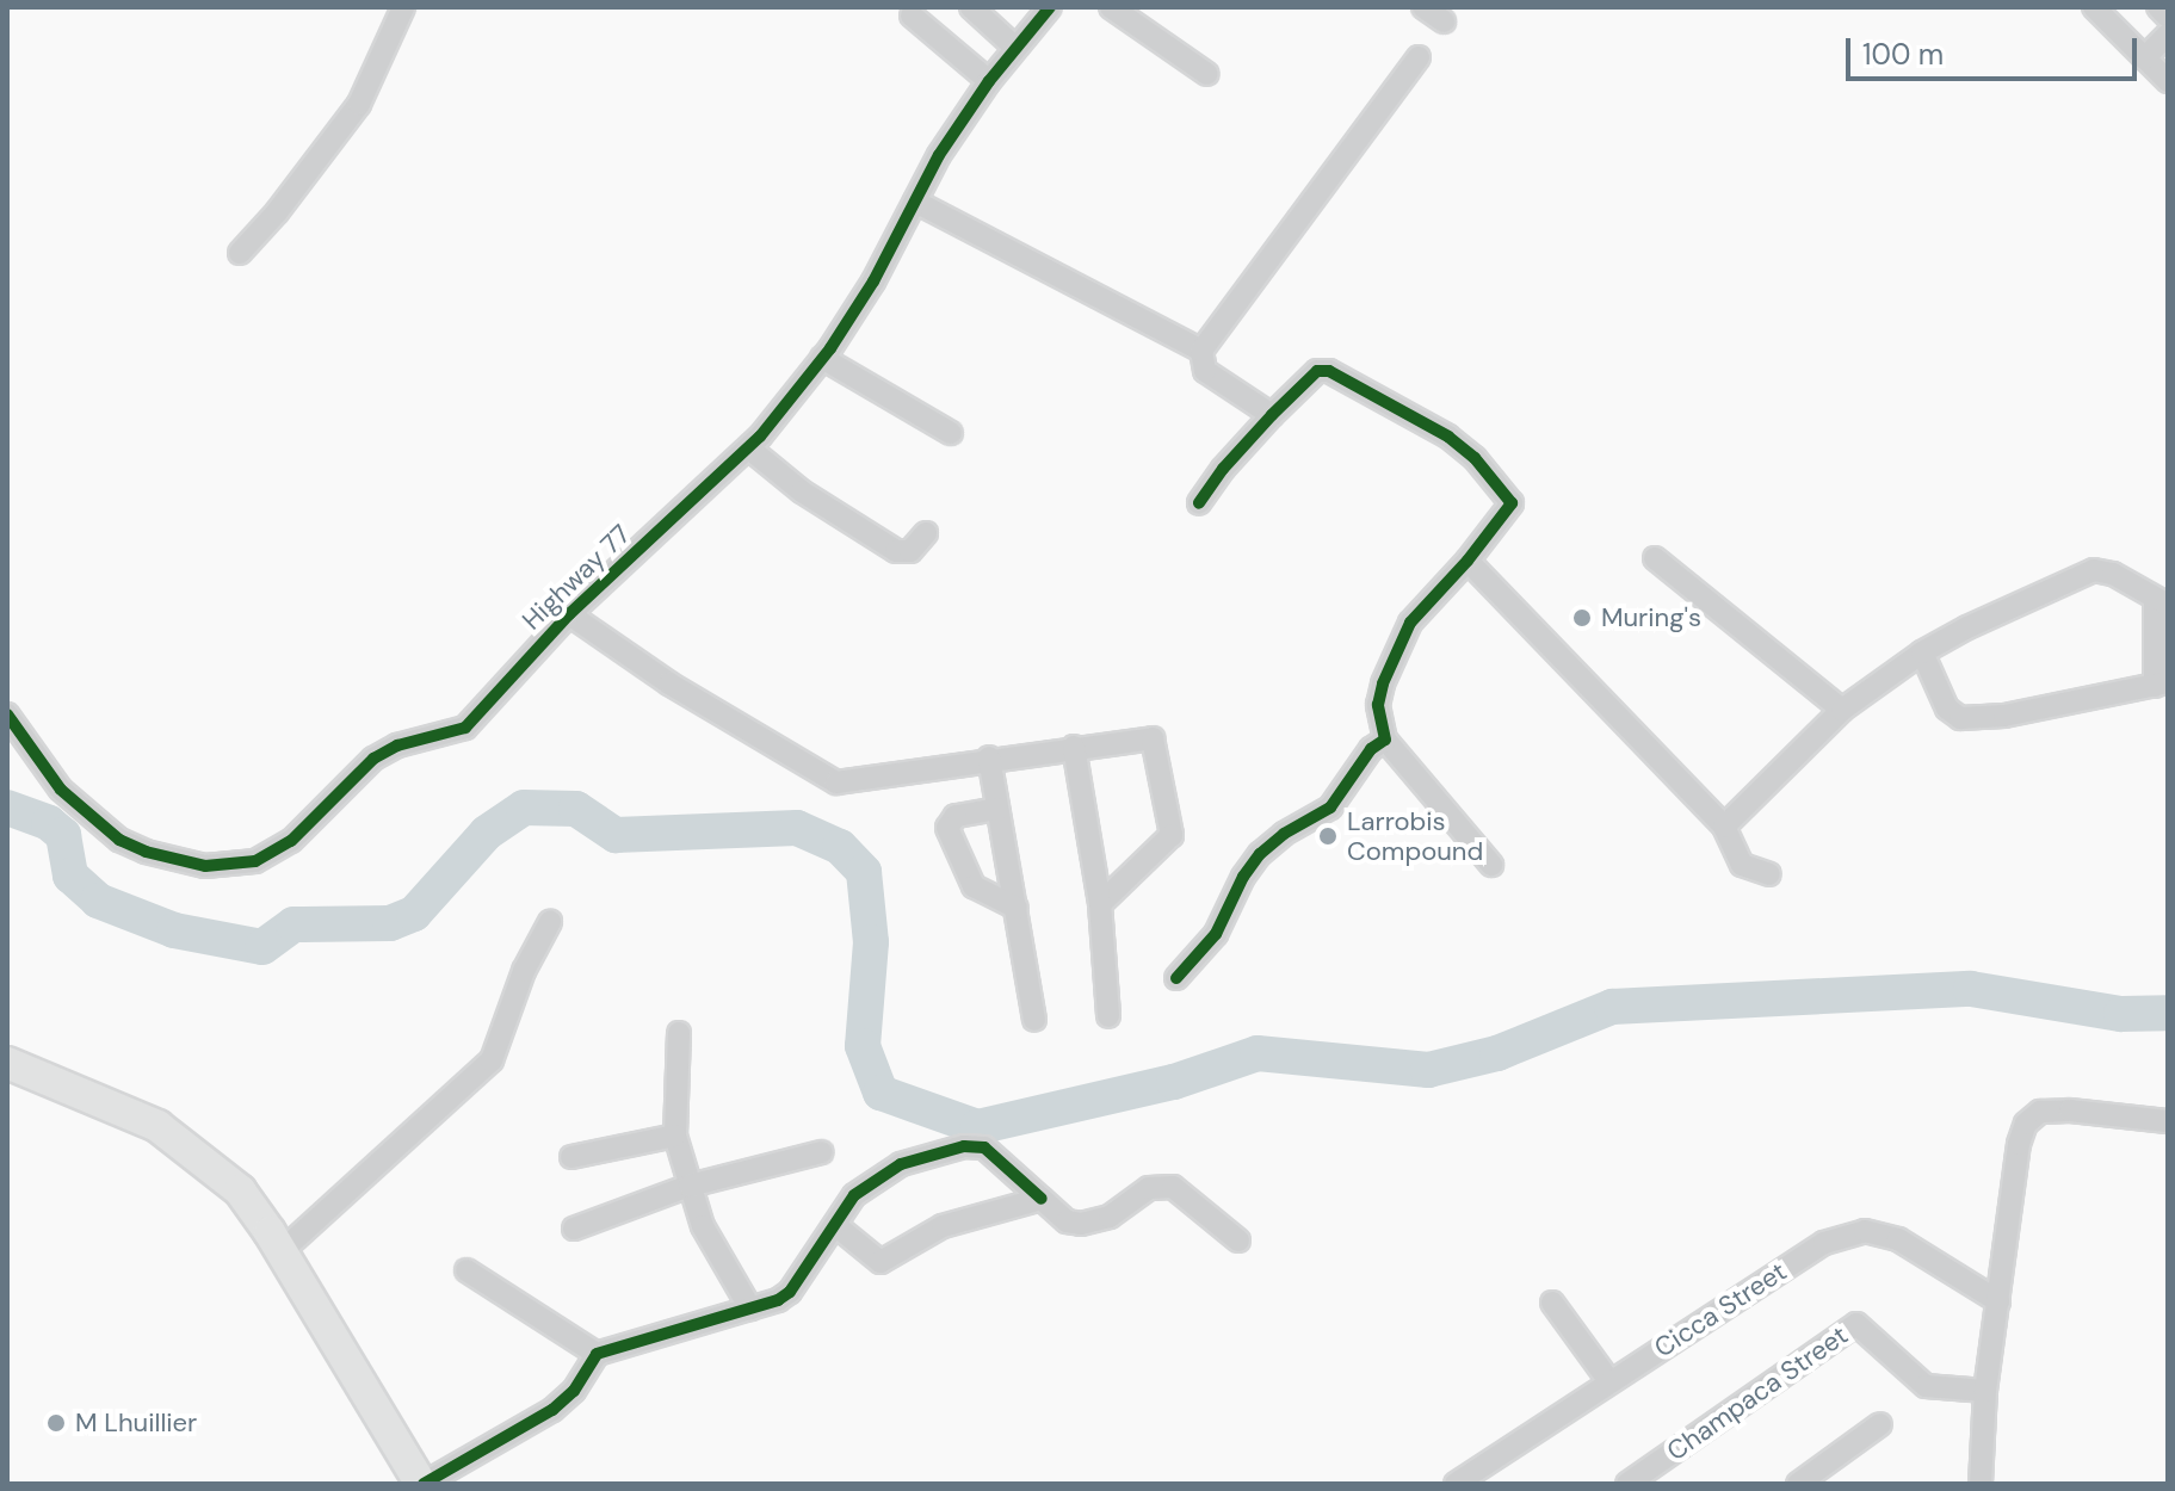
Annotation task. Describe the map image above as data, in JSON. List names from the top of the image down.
{
  "streets": {
    "street": ["Highway 77", "Cicca Street", "Champaca Street"]
  },
  "places": ["Muring's", "Larrobis Compound", "M Lhuillier"],
  "scale_bar": "100 m"
}
